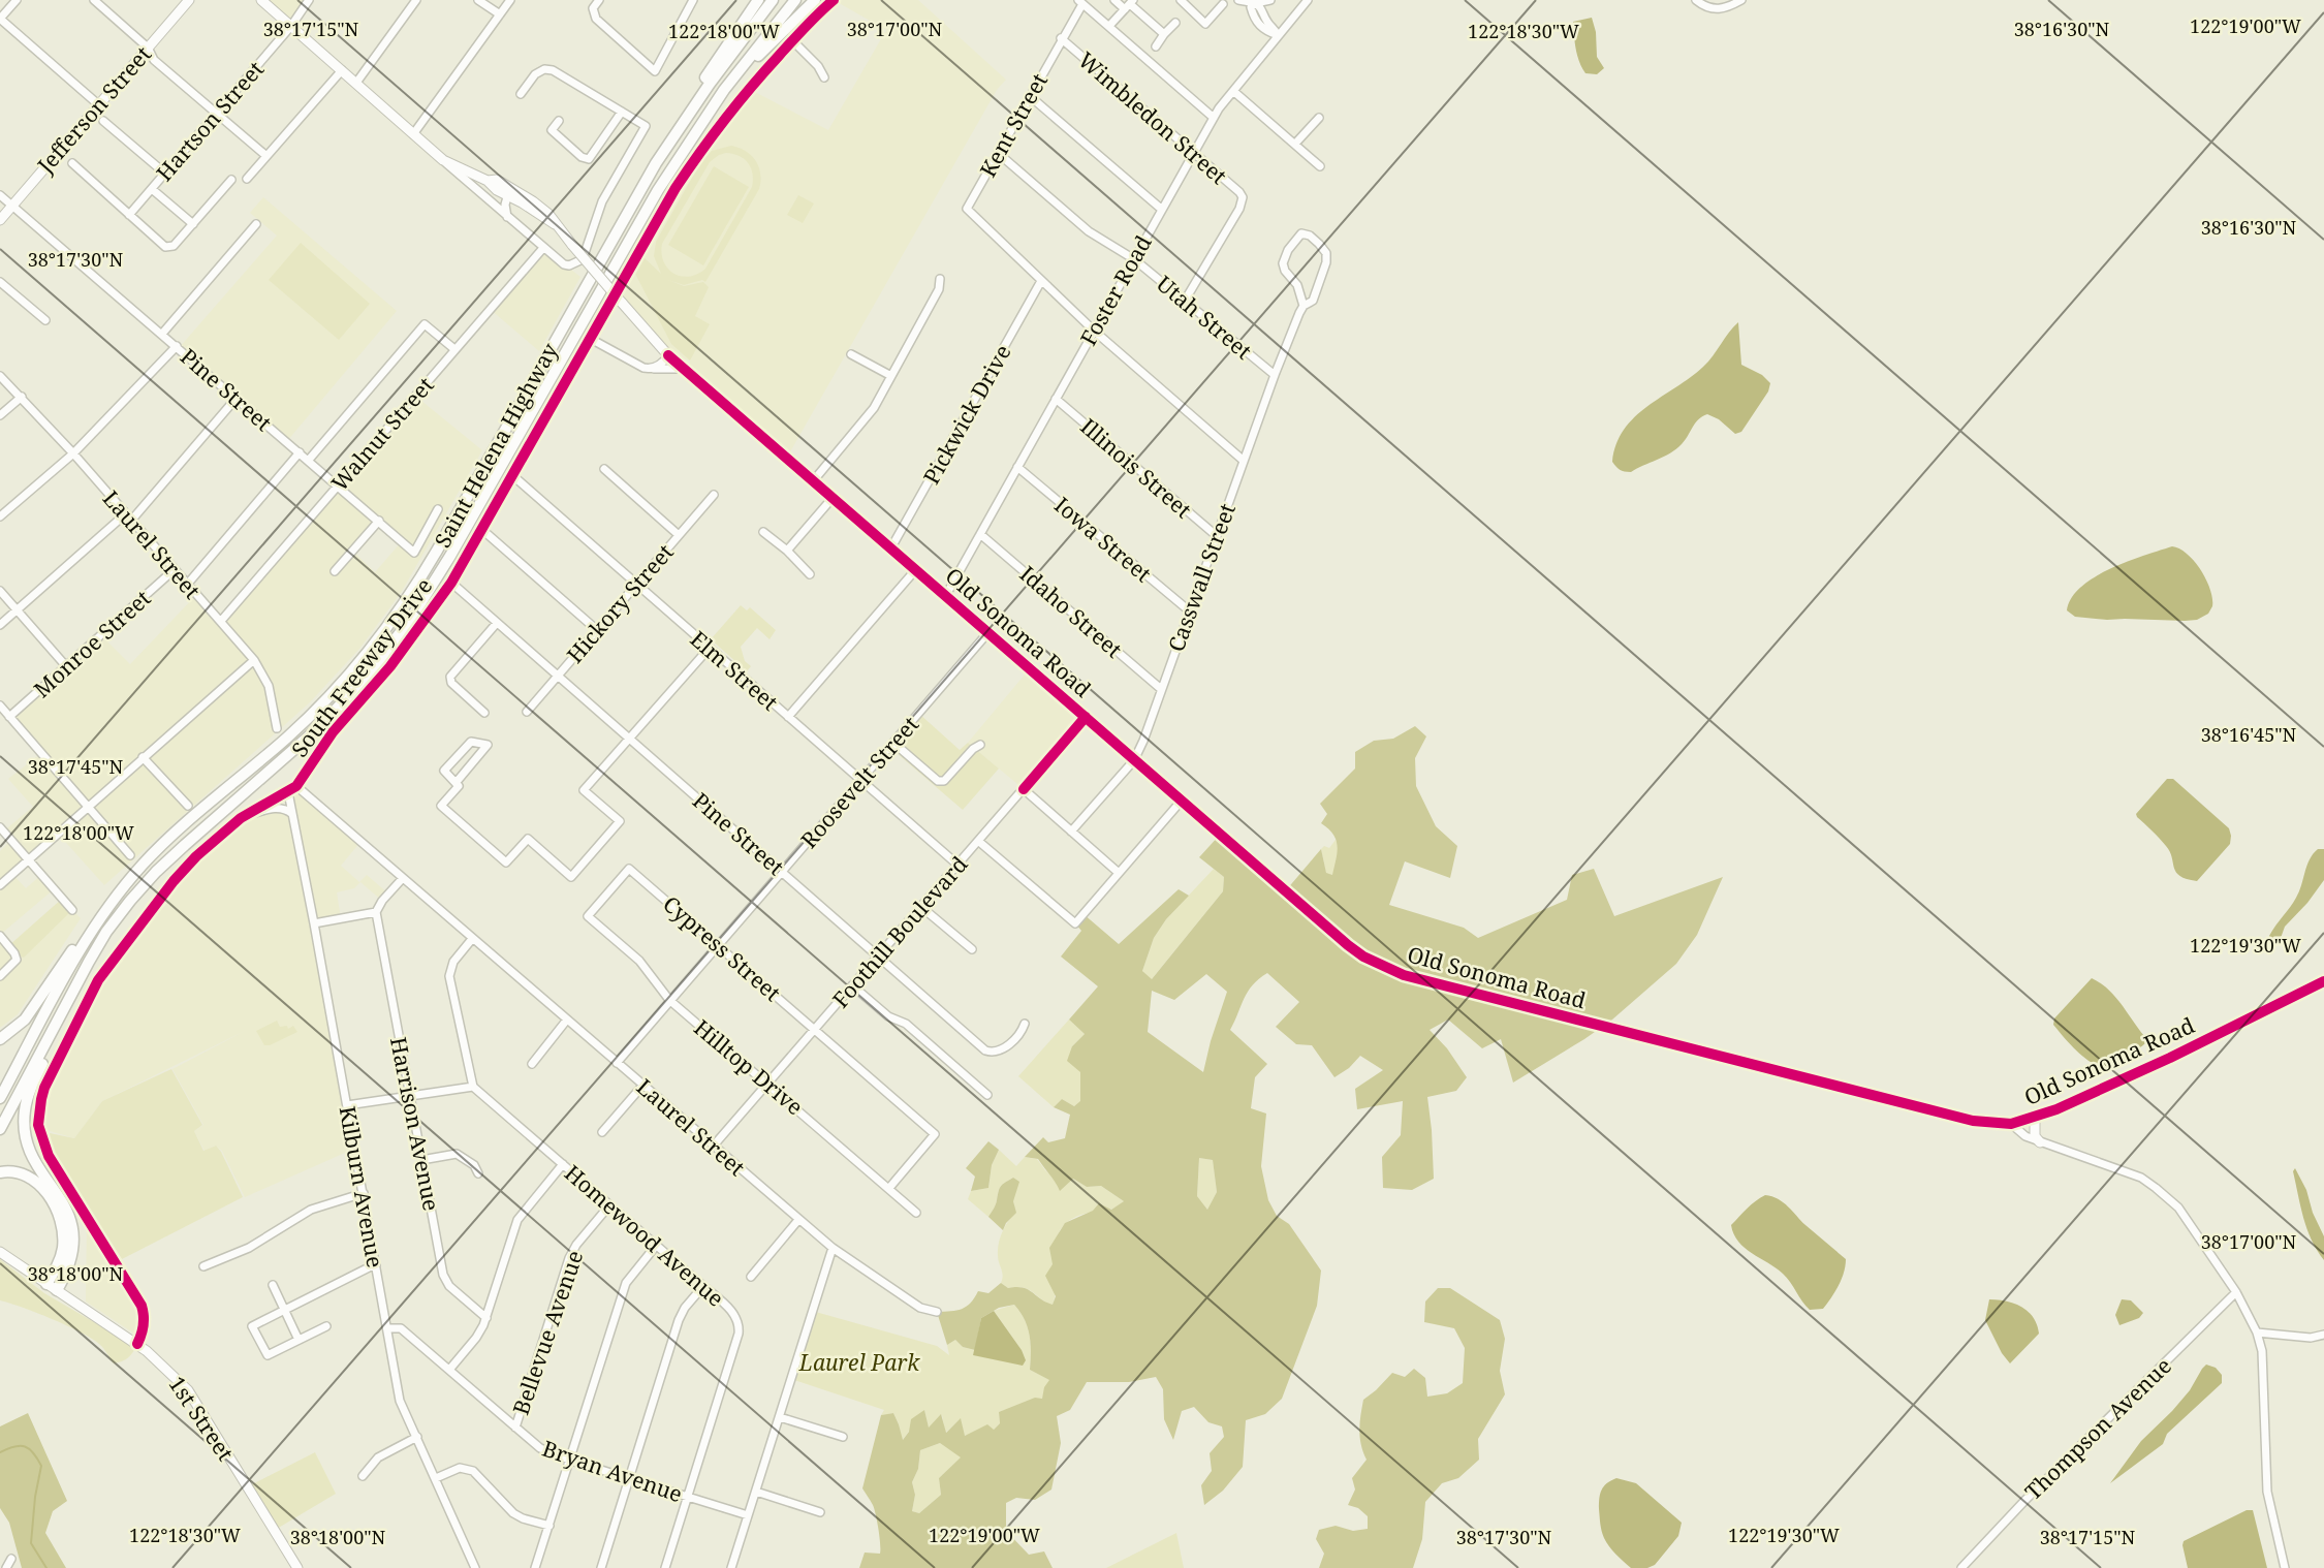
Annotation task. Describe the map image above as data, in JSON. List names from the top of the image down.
{
  "streets": {
    "highway": ["Saint Helena Highway"],
    "main road": ["Jefferson Street", "Old Sonoma Road", "1st Street"],
    "street": [
      "Wimbledon Street",
      "Hartson Street",
      "Kent Street",
      "Foster Road",
      "Utah Street",
      "Pine Street",
      "Pickwick Drive",
      "Walnut Street",
      "Illinois Street",
      "Iowa Street",
      "Laurel Street",
      "Casswall Street",
      "Hickory Street",
      "Idaho Street",
      "Monroe Street",
      "South Freeway Drive",
      "Elm Street",
      "Roosevelt Street",
      "Foothill Boulevard",
      "Cypress Street",
      "Hilltop Drive",
      "Harrison Avenue",
      "Kilburn Avenue",
      "Homewood Avenue",
      "Bellevue Avenue",
      "Thompson Avenue",
      "Bryan Avenue"
    ]
  },
  "crossings": [
    ["Jefferson Street", "Pine Street"],
    ["Wimbledon Street", "Kent Street"],
    ["Wimbledon Street", "Foster Road"],
    ["Wimbledon Street", "Utah Street"],
    ["Hartson Street", "Old Sonoma Road"],
    ["Kent Street", "Utah Street"],
    ["Kent Street", "Pickwick Drive"],
    ["Foster Road", "Utah Street"],
    ["Foster Road", "Illinois Street"],
    ["Foster Road", "Iowa Street"],
    ["Foster Road", "Idaho Street"],
    ["Foster Road", "Old Sonoma Road"],
    ["Utah Street", "Casswall Street"],
    ["Pine Street", "Walnut Street"],
    ["Pine Street", "Hickory Street"],
    ["Pine Street", "South Freeway Drive"],
    ["Pine Street", "Roosevelt Street"],
    ["Pine Street", "Foothill Boulevard"],
    ["Pickwick Drive", "Old Sonoma Road"],
    ["Walnut Street", "Laurel Street"],
    ["Walnut Street", "Old Sonoma Road"],
    ["Illinois Street", "Casswall Street"],
    ["Iowa Street", "Casswall Street"],
    ["Laurel Street", "Monroe Street"],
    ["Laurel Street", "South Freeway Drive"],
    ["Laurel Street", "Roosevelt Street"],
    ["Laurel Street", "Foothill Boulevard"],
    ["Casswall Street", "Idaho Street"],
    ["Casswall Street", "Old Sonoma Road"],
    ["Hickory Street", "Elm Street"],
    ["Old Sonoma Road", "Roosevelt Street"],
    ["Old Sonoma Road", "Foothill Boulevard"],
    ["South Freeway Drive", "Elm Street"],
    ["South Freeway Drive", "Kilburn Avenue"],
    ["South Freeway Drive", "1st Street"],
    ["Elm Street", "Roosevelt Street"],
    ["Elm Street", "Foothill Boulevard"],
    ["Roosevelt Street", "Cypress Street"],
    ["Roosevelt Street", "Hilltop Drive"],
    ["Foothill Boulevard", "Cypress Street"],
    ["Foothill Boulevard", "Hilltop Drive"],
    ["Cypress Street", "Hilltop Drive"],
    ["Kilburn Avenue", "Bryan Avenue"],
    ["Homewood Avenue", "Bellevue Avenue"],
    ["Homewood Avenue", "Bryan Avenue"],
    ["Bellevue Avenue", "Bryan Avenue"]
  ],
  "parks": ["Laurel Park"],
  "coordinates": [
    "122°19'00\"W",
    "38°17'00\"N",
    "38°16'30\"N",
    "38°17'15\"N",
    "122°18'00\"W",
    "122°18'30\"W",
    "38°17'30\"N",
    "38°16'45\"N",
    "38°17'45\"N",
    "122°19'30\"W",
    "38°18'00\"N"
  ]
}
